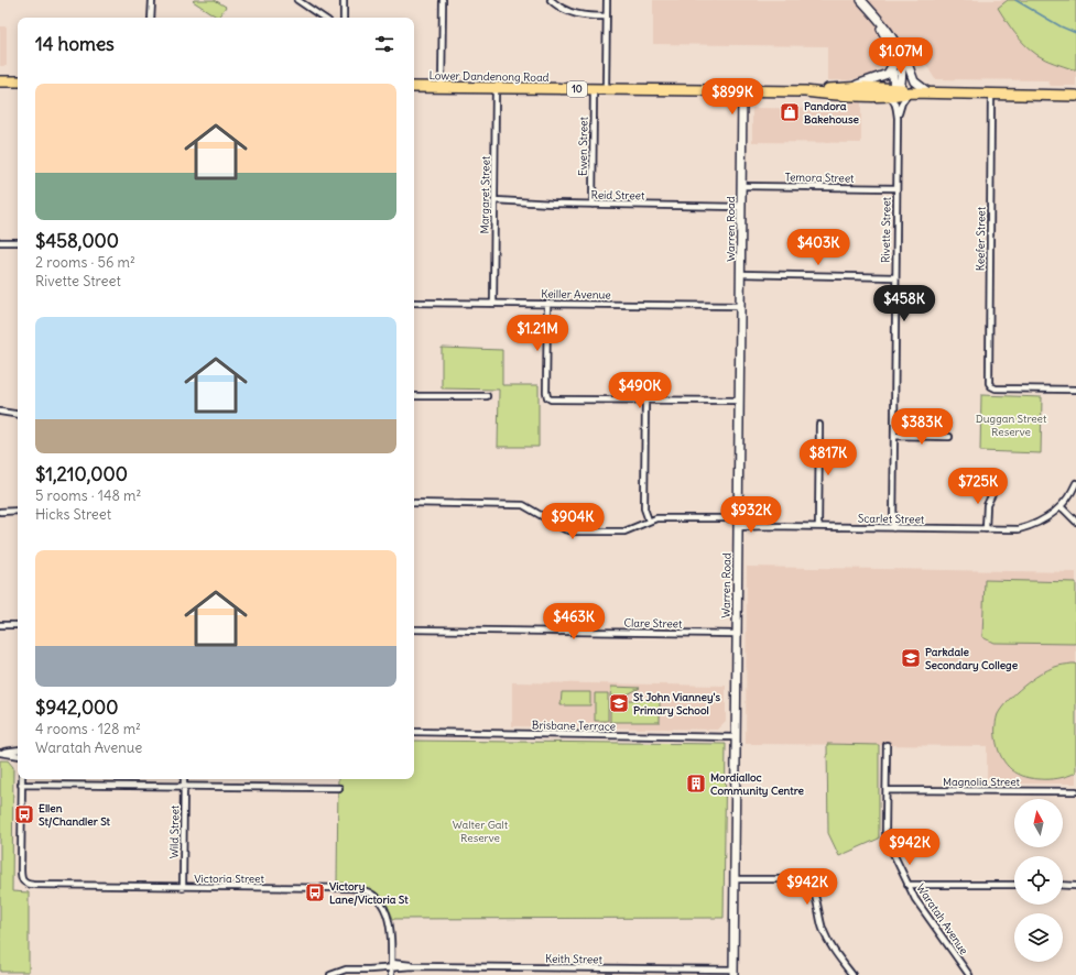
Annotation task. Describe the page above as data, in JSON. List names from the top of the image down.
{
  "streets": {
    "highway": ["Lower Dandenong Road", "10"],
    "street": [
      "Ewen Street",
      "Temora Street",
      "Margaret Street",
      "Reid Street",
      "Warren Road",
      "Rivette Street",
      "Keefer Street",
      "Keiller Avenue",
      "Scarlet Street",
      "Clare Street",
      "Brisbane Terrace",
      "Magnolia Street",
      "Wild Street",
      "Victoria Street",
      "Waratah Avenue",
      "Keith Street"
    ]
  },
  "crossings": [
    ["Lower Dandenong Road", "Ewen Street"],
    ["Lower Dandenong Road", "Margaret Street"],
    ["Lower Dandenong Road", "Warren Road"],
    ["Lower Dandenong Road", "Rivette Street"],
    ["Lower Dandenong Road", "Keefer Street"],
    ["Ewen Street", "Reid Street"],
    ["Temora Street", "Warren Road"],
    ["Temora Street", "Rivette Street"],
    ["Margaret Street", "Reid Street"],
    ["Margaret Street", "Keiller Avenue"],
    ["Reid Street", "Warren Road"],
    ["Warren Road", "Keiller Avenue"],
    ["Warren Road", "Scarlet Street"],
    ["Warren Road", "Clare Street"],
    ["Warren Road", "Brisbane Terrace"],
    ["Warren Road", "Keith Street"],
    ["Rivette Street", "Scarlet Street"],
    ["Magnolia Street", "Waratah Avenue"],
    ["Wild Street", "Victoria Street"],
    ["Victoria Street", "Keith Street"]
  ],
  "parks": ["Duggan Street Reserve", "Walter Galt Reserve"],
  "places": {
    "shop": ["Pandora Bakehouse"],
    "school or university": ["Parkdale Secondary College", "St John Vianney's Primary School"],
    "building": ["Mordialloc Community Centre"],
    "bus stop": ["Ellen St/Chandler St", "Victory Lane/Victoria St"]
  },
  "north": "top",
  "page": {
    "heading": "14 homes",
    "price": [
      "$1.07M",
      "$899K",
      "$403K",
      "$458K",
      "$1.21M",
      "$490K",
      "$383K",
      "$817K",
      "$725K",
      "$932K",
      "$904K",
      "$463K",
      "$942K",
      "$942K"
    ],
    "list": [
      {
        "name": "$458,000",
        "note": "2 rooms · 56 m² · Rivette Street"
      },
      {
        "name": "$1,210,000",
        "note": "5 rooms · 148 m² · Hicks Street"
      },
      {
        "name": "$942,000",
        "note": "4 rooms · 128 m² · Waratah Avenue"
      }
    ]
  }
}
